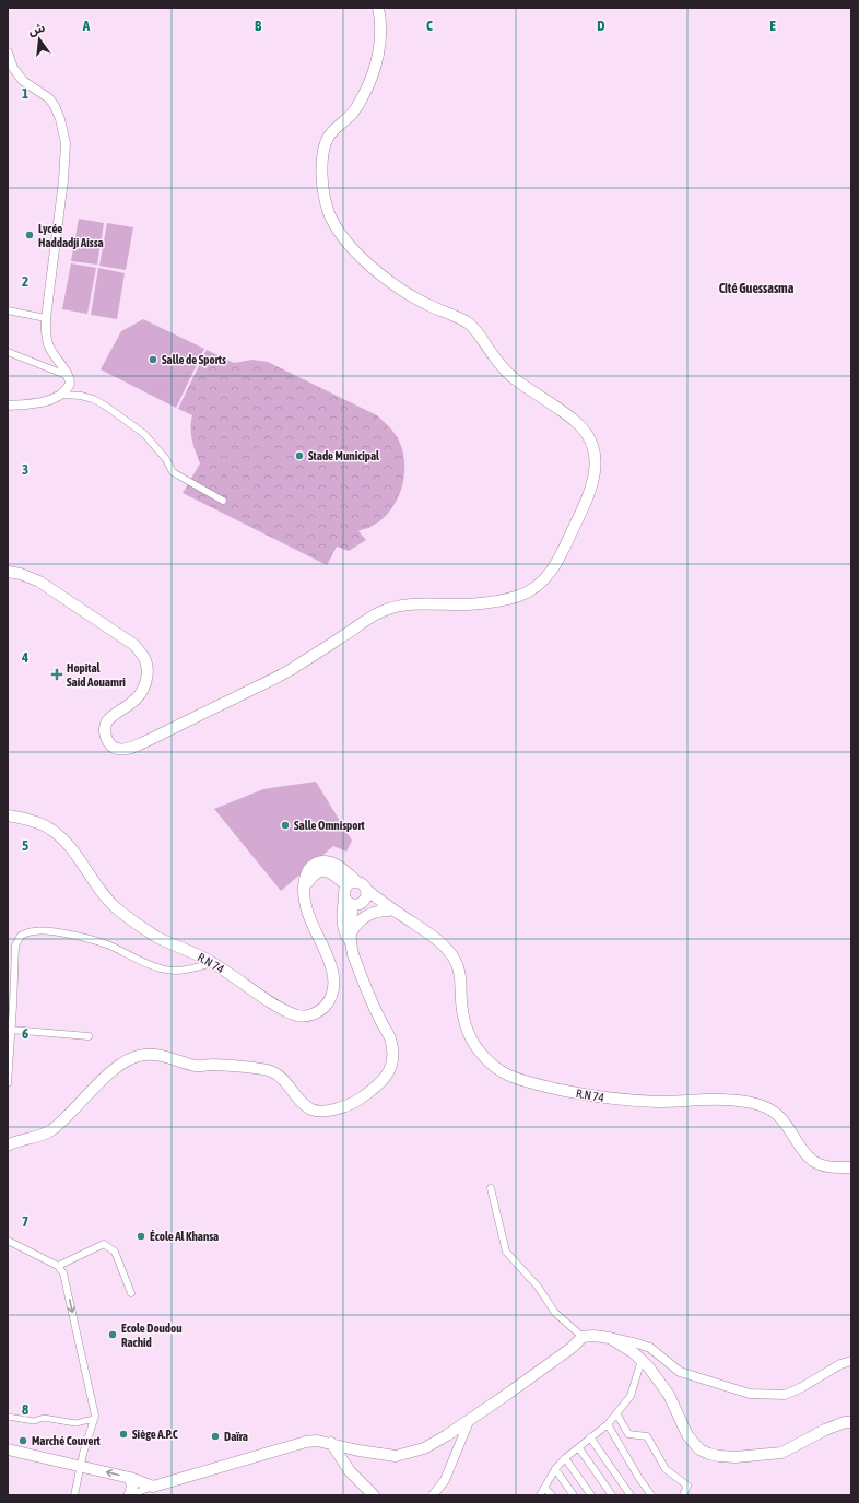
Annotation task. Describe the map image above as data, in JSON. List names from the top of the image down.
{
  "streets": {
    "main road": ["R.N 74"]
  },
  "districts": ["Cité Guessasma"],
  "places": {
    "other": [
      "Lycée Haddadji Aissa",
      "Salle de Sports",
      "Stade Municipal",
      "Salle Omnisport",
      "École Al Khansa",
      "Ecole Doudou Rachid",
      "Siège A.P.C",
      "Daïra",
      "Marché Couvert"
    ],
    "health": ["Hopital Said Aouamri"]
  },
  "north": "top",
  "grid": {
    "columns": [
      "A",
      "B",
      "C",
      "D",
      "E"
    ],
    "rows": [
      "1",
      "2",
      "3",
      "4",
      "5",
      "6",
      "7",
      "8"
    ]
  }
}
